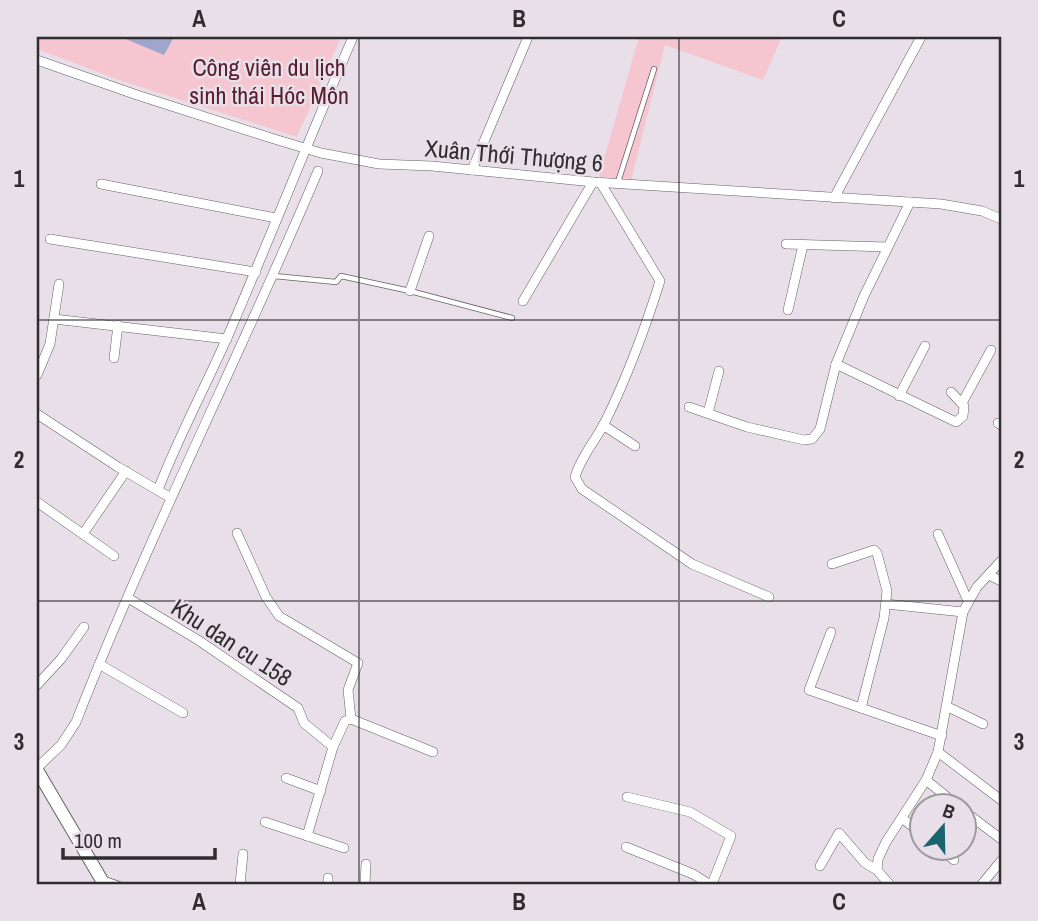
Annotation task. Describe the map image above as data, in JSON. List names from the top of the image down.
{
  "streets": {
    "street": ["Xuân Thới Thượng 6", "Khu dan cu 158"]
  },
  "parks": ["Công viên du lịch sinh thái Hóc Môn"],
  "scale_bar": "100 m",
  "north": "top",
  "grid": {
    "columns": ["A", "B", "C"],
    "rows": ["1", "2", "3"]
  }
}
